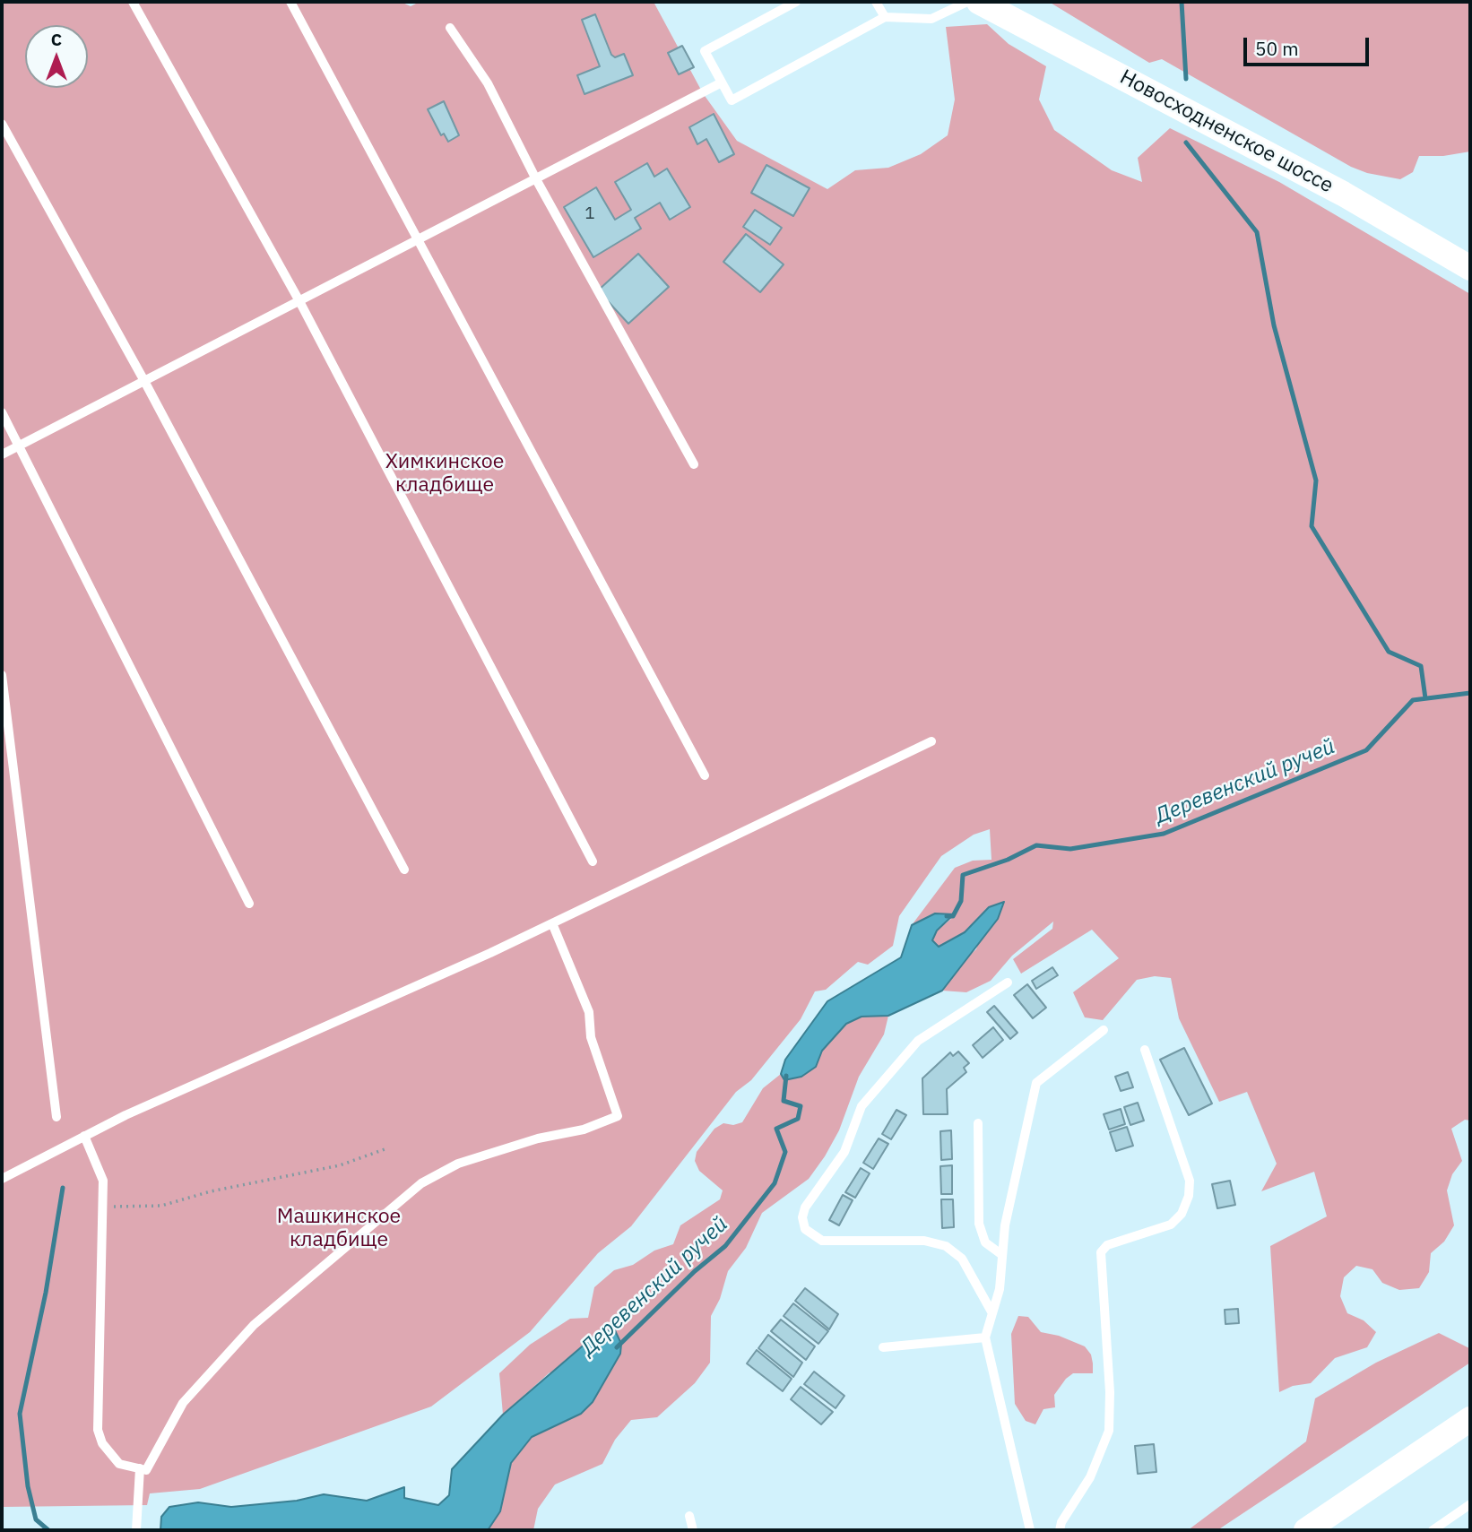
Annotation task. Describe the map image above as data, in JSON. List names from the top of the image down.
{
  "streets": {
    "main road": ["Новосходненское шоссе"]
  },
  "water": ["Деревенский ручей"],
  "parks": ["Химкинское кладбище", "Машкинское кладбище"],
  "house_numbers": ["1"],
  "scale_bar": "50 m",
  "north": "top"
}
